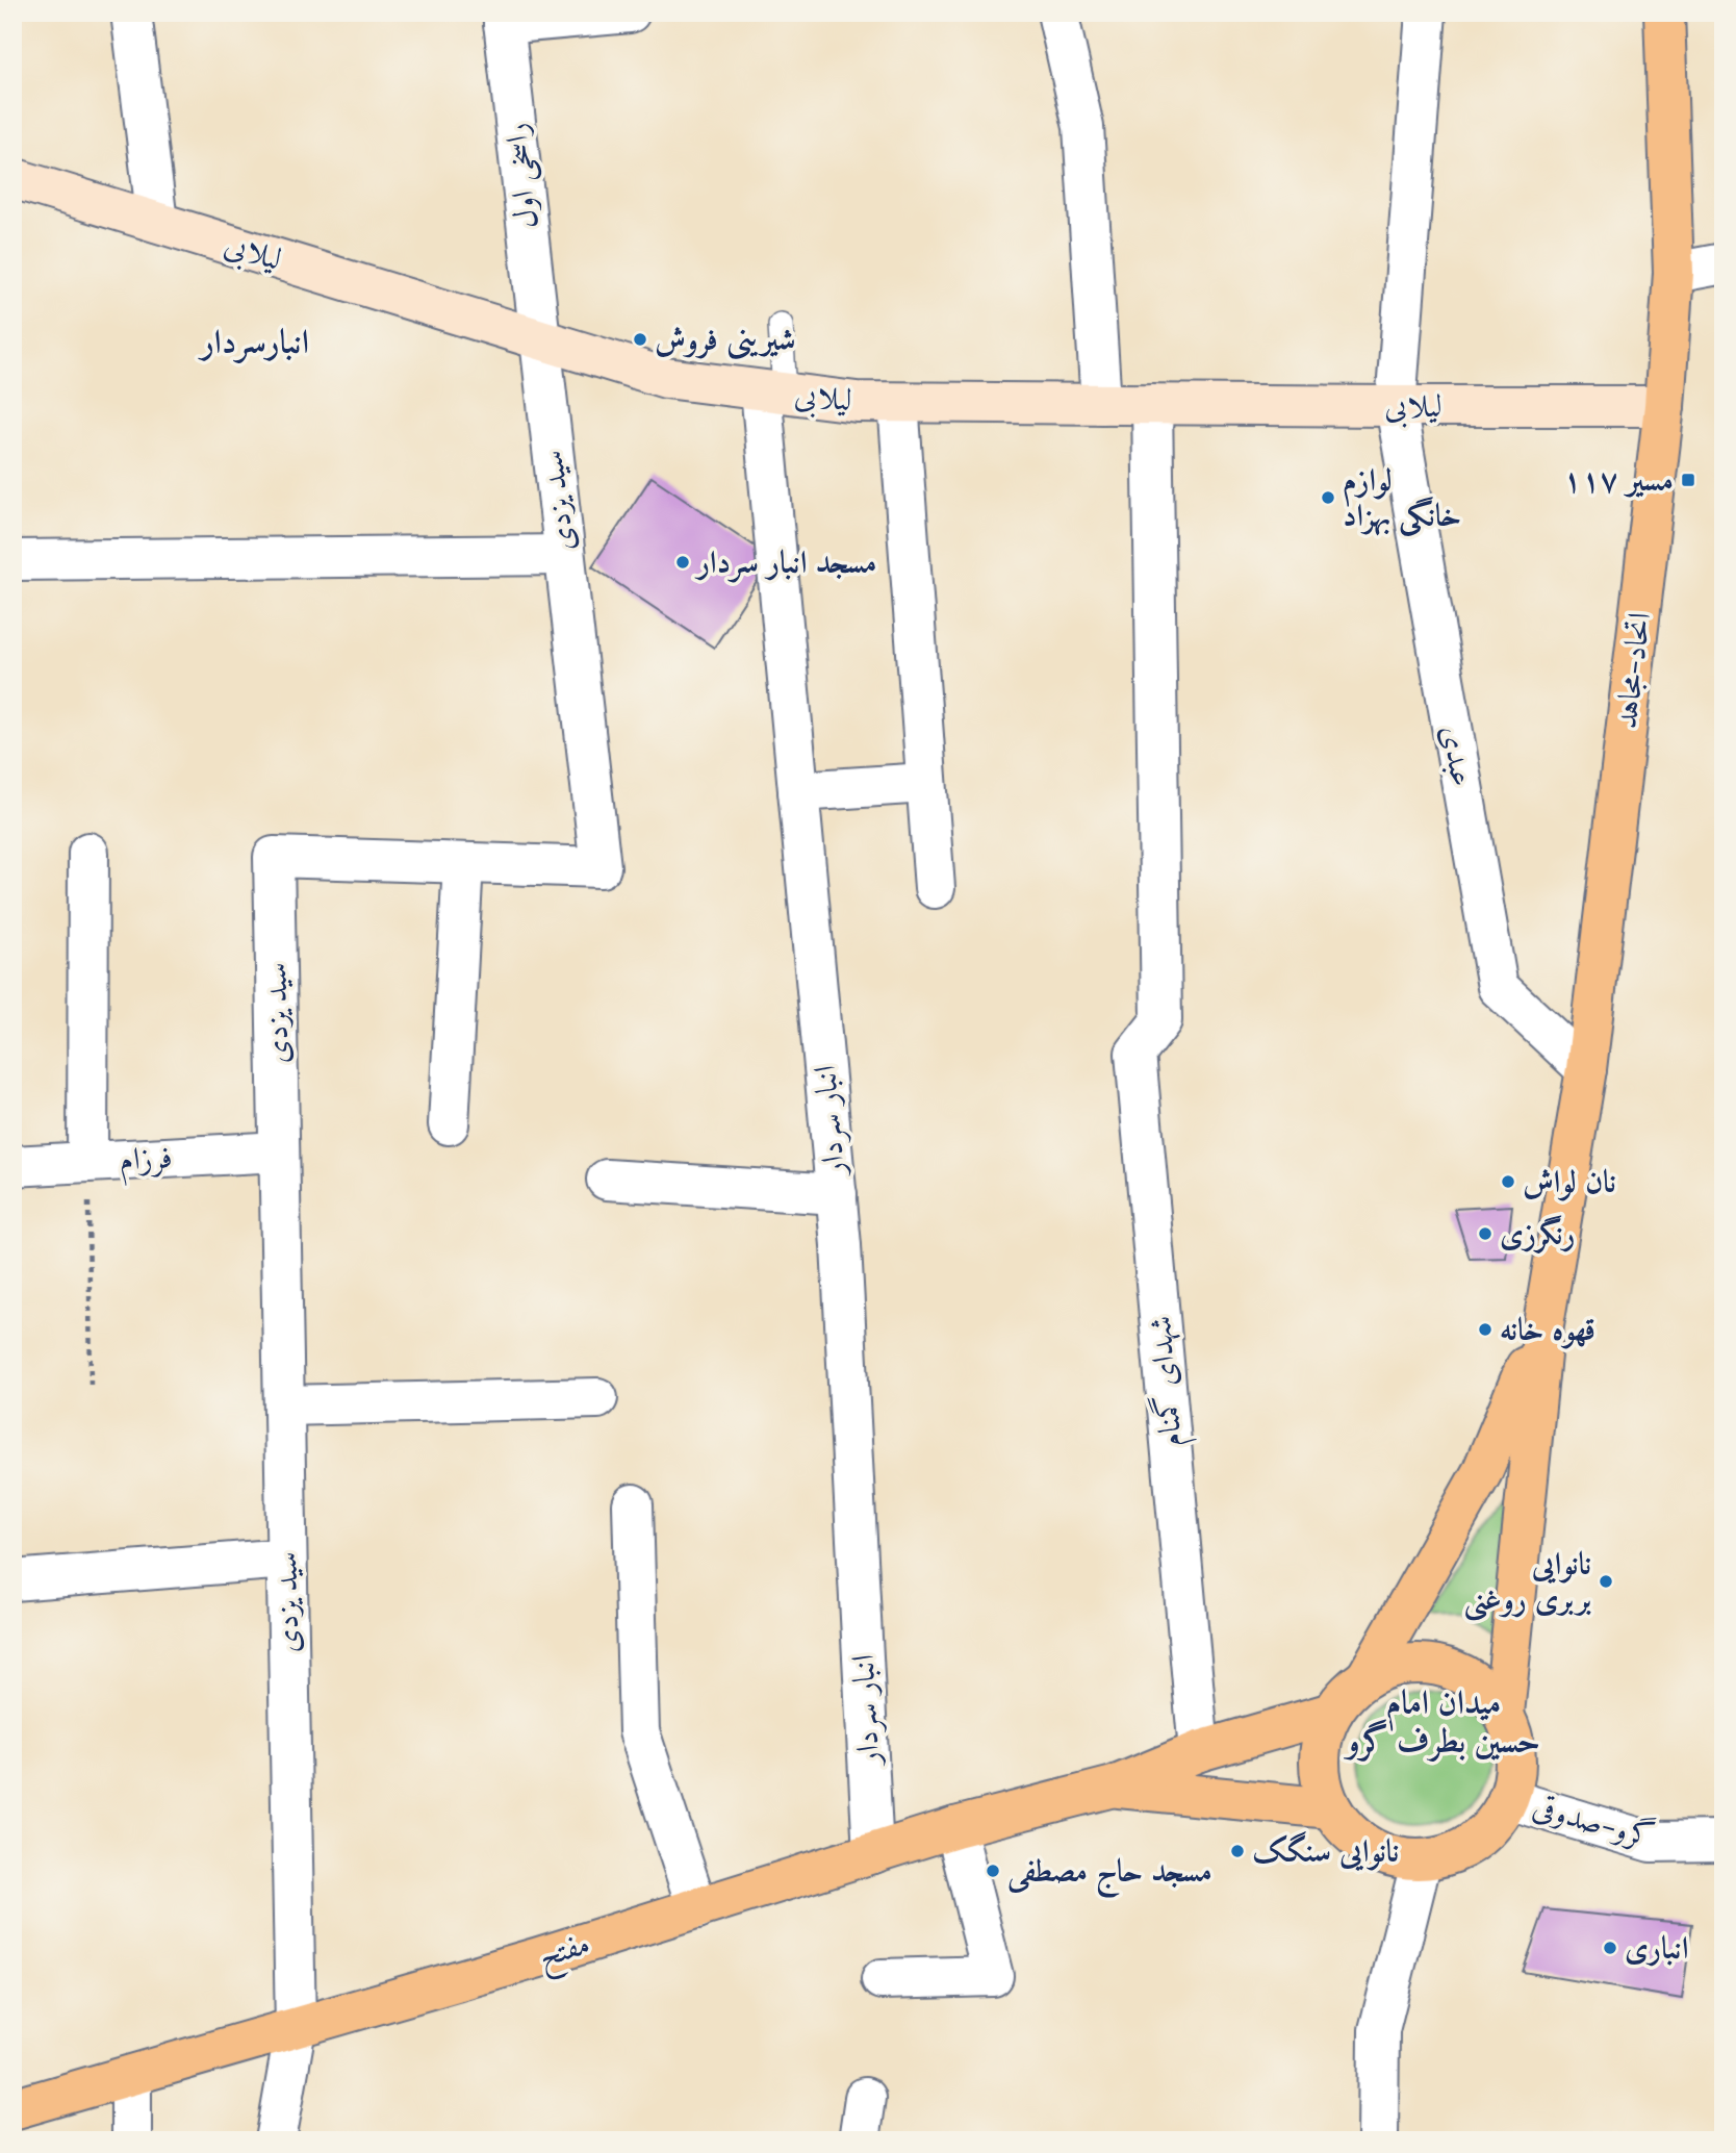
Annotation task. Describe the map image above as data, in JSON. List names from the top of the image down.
{
  "streets": {
    "main road": ["لیلابی", "اتحاد-مجاهد", "مفتح"],
    "street": [
      "راسخی اول",
      "سید یزدی",
      "عبدی",
      "انبار سردار",
      "فرزام",
      "شهدای گمنام",
      "گرو-صدوقی"
    ]
  },
  "crossings": [
    ["راسخی اول", "لیلابی"],
    ["راسخی اول", "سید یزدی"],
    ["لیلابی", "سید یزدی"],
    ["لیلابی", "اتحاد-مجاهد"],
    ["لیلابی", "عبدی"],
    ["لیلابی", "انبار سردار"],
    ["لیلابی", "شهدای گمنام"],
    ["سید یزدی", "فرزام"],
    ["سید یزدی", "مفتح"],
    ["اتحاد-مجاهد", "عبدی"],
    ["انبار سردار", "مفتح"]
  ],
  "districts": ["انبارسردار", "میدان امام حسین بطرف گرو"],
  "places": {
    "other": [
      "شیرینی فروش",
      "لوازم خانگی بهزاد",
      "مسجد انبار سردار",
      "نان لواش",
      "رنگرزی",
      "قهوه خانه",
      "نانوایی بربری روغنی",
      "نانوایی سنگک",
      "مسجد حاج مصطفی",
      "انباری"
    ],
    "transit": ["مسیر ۱۱۷"]
  }
}
